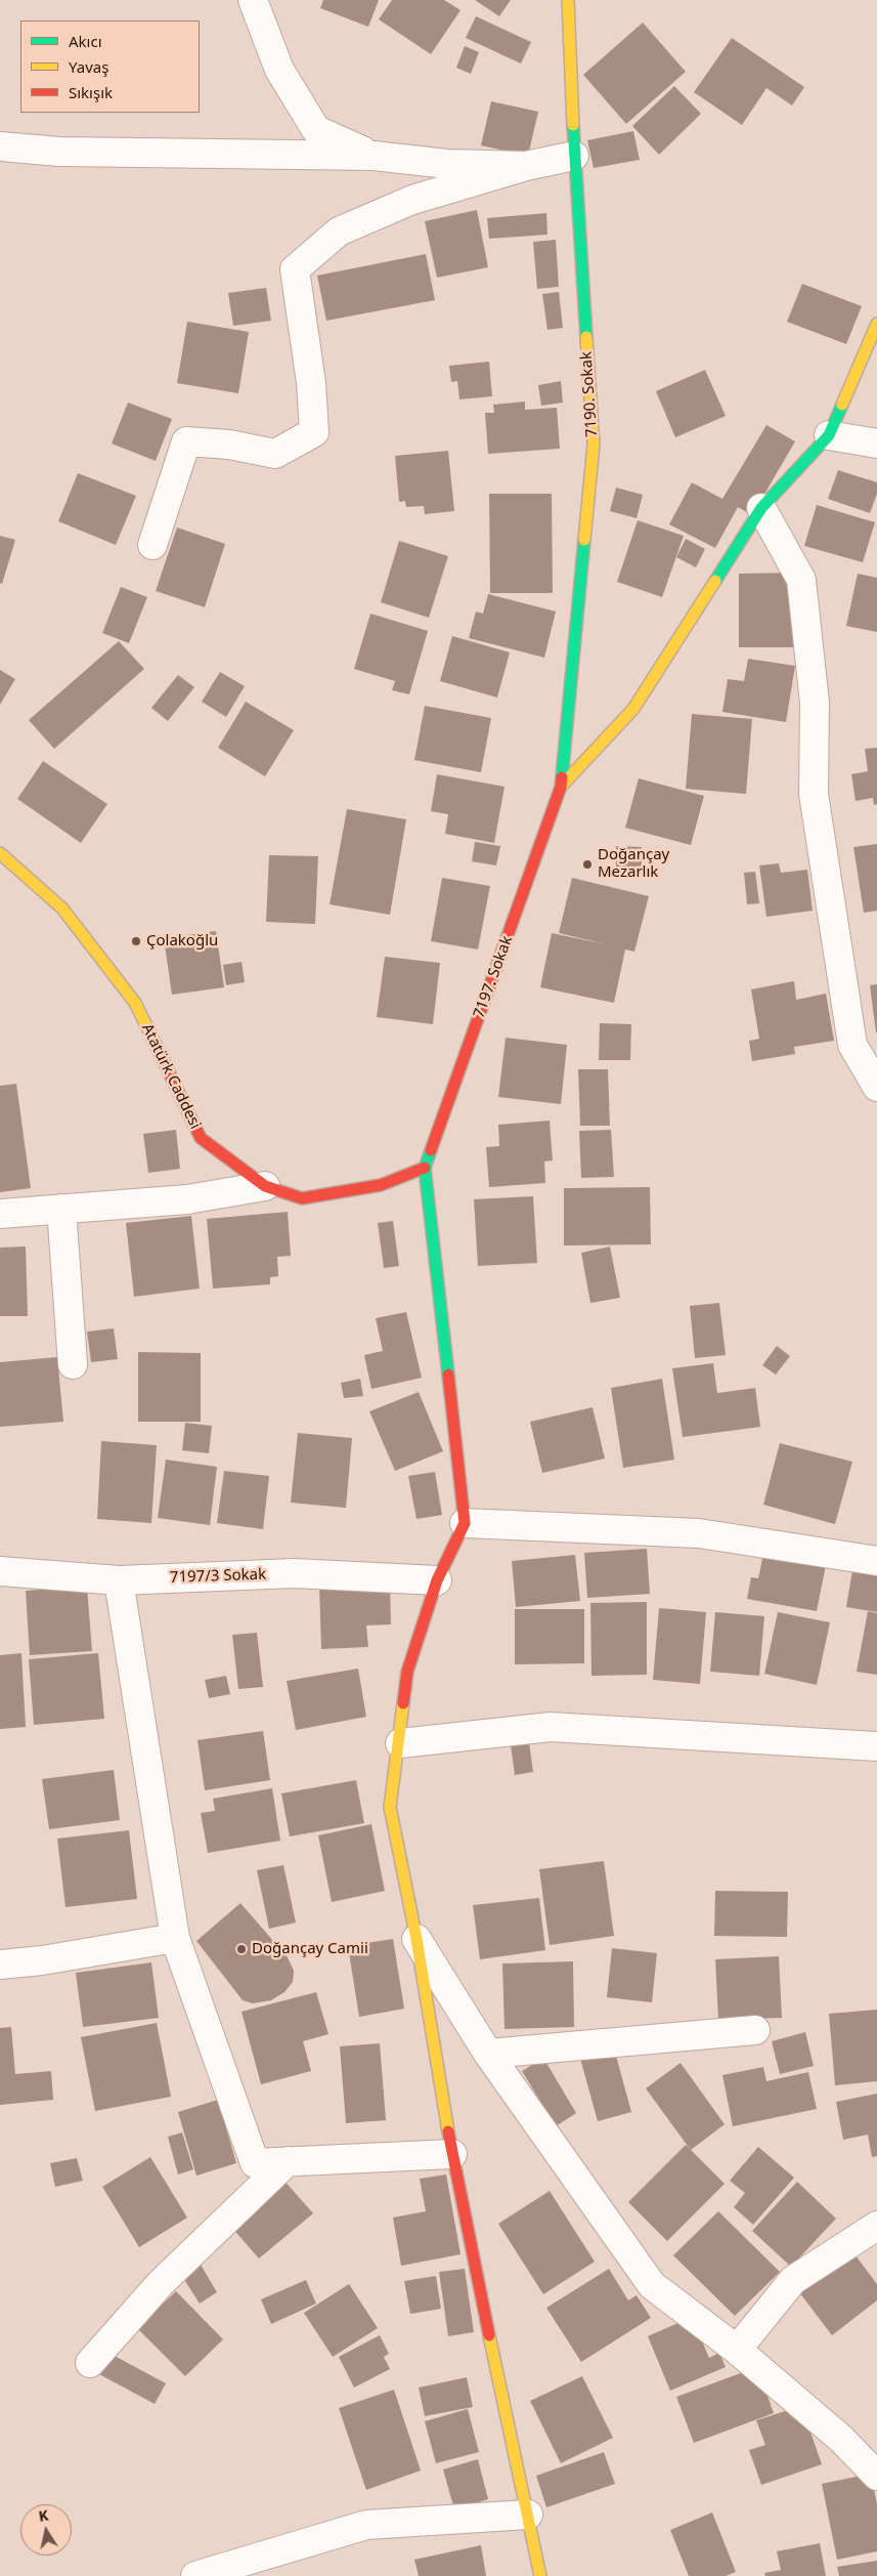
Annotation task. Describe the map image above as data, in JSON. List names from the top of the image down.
{
  "streets": {
    "street": [
      "7190. Sokak",
      "7197. Sokak",
      "Atatürk Caddesi",
      "7197/3 Sokak"
    ]
  },
  "crossings": [
    ["7190. Sokak", "7197. Sokak"],
    ["7197. Sokak", "Atatürk Caddesi"]
  ],
  "places": ["Doğançay Mezarlık", "Çolakoğlu", "Doğançay Camii"],
  "legend": ["Akıcı", "Yavaş", "Sıkışık"],
  "north": "top"
}
